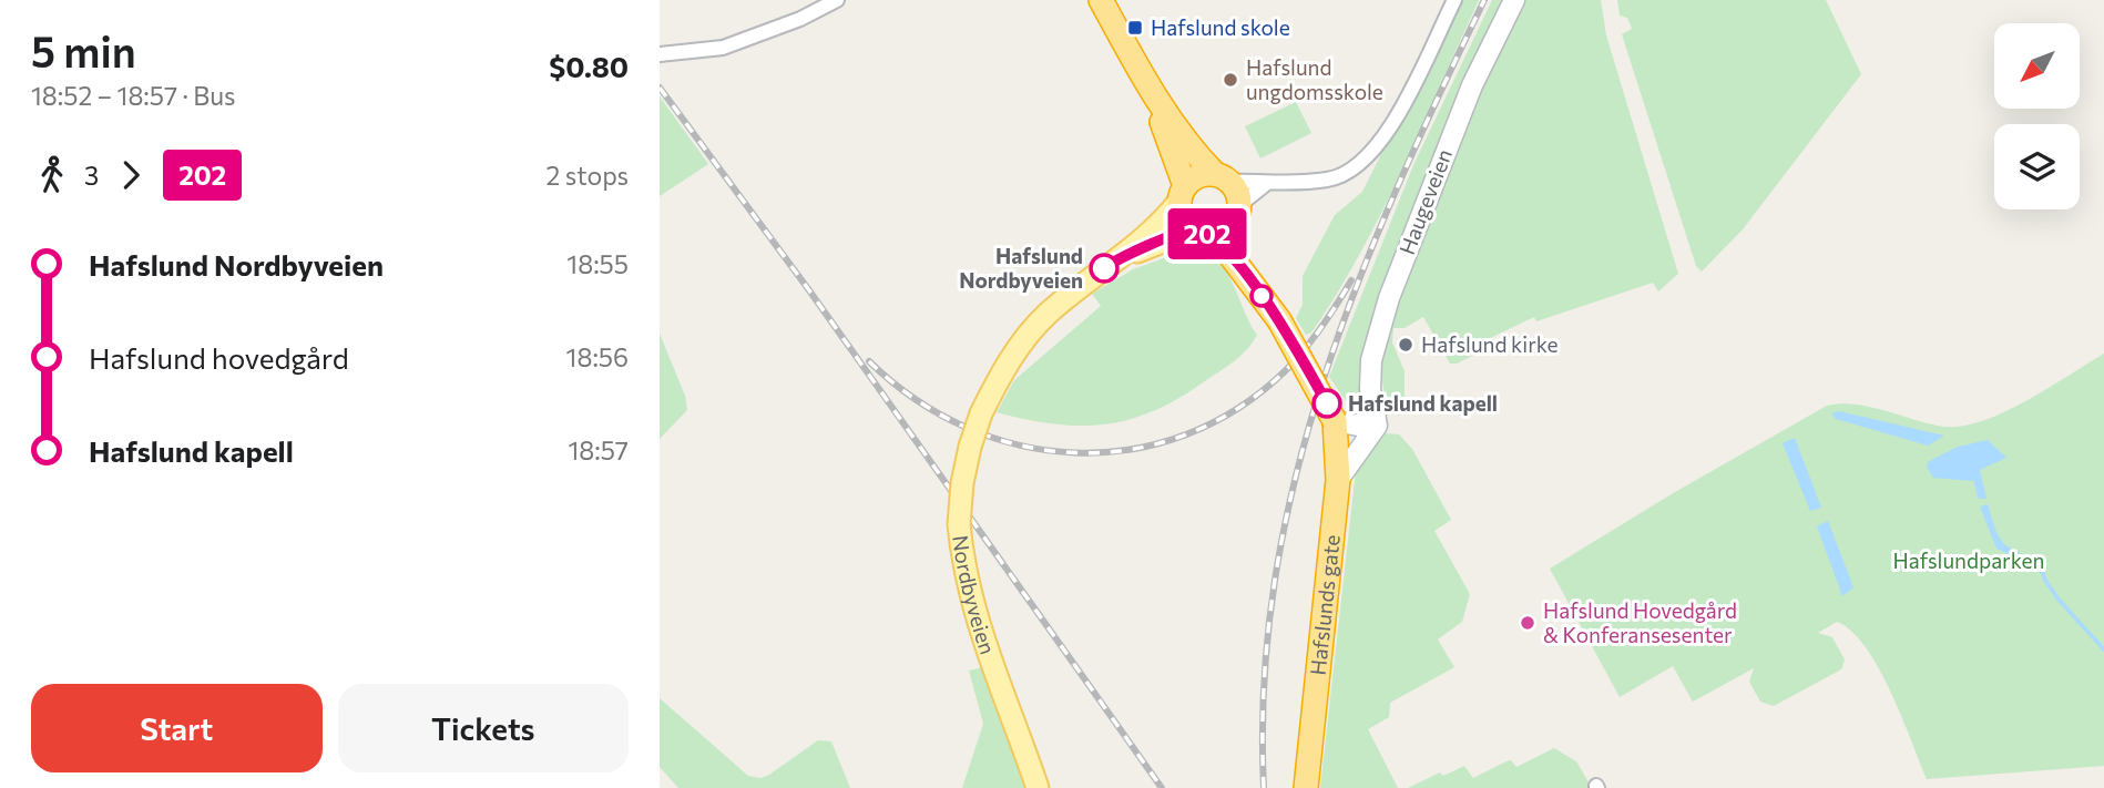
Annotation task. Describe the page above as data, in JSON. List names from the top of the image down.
{
  "streets": {
    "highway": ["Hafslunds gate"],
    "main road": ["Haugeveien", "Nordbyveien"]
  },
  "crossings": [
    ["Haugeveien", "Hafslunds gate"]
  ],
  "parks": ["Hafslundparken"],
  "places": {
    "transit": ["Hafslund skole"],
    "other": [
      "Hafslund ungdomsskole",
      "Hafslund Nordbyveien",
      "Hafslund kirke",
      "Hafslund kapell",
      "Hafslund Hovedgård & Konferansesenter"
    ]
  },
  "lines": ["bus line 202"],
  "north": "bottom left",
  "page": {
    "heading": ["5 min", "18:52 – 18:57 · Bus", "$0.80"],
    "on_map": "202",
    "legs": ["3", "202", "2 stops"],
    "list": [
      {
        "name": "Hafslund Nordbyveien",
        "value": "18:55"
      },
      {
        "name": "Hafslund hovedgård",
        "value": "18:56"
      },
      {
        "name": "Hafslund kapell",
        "value": "18:57"
      }
    ],
    "buttons": ["Start", "Tickets"]
  }
}
